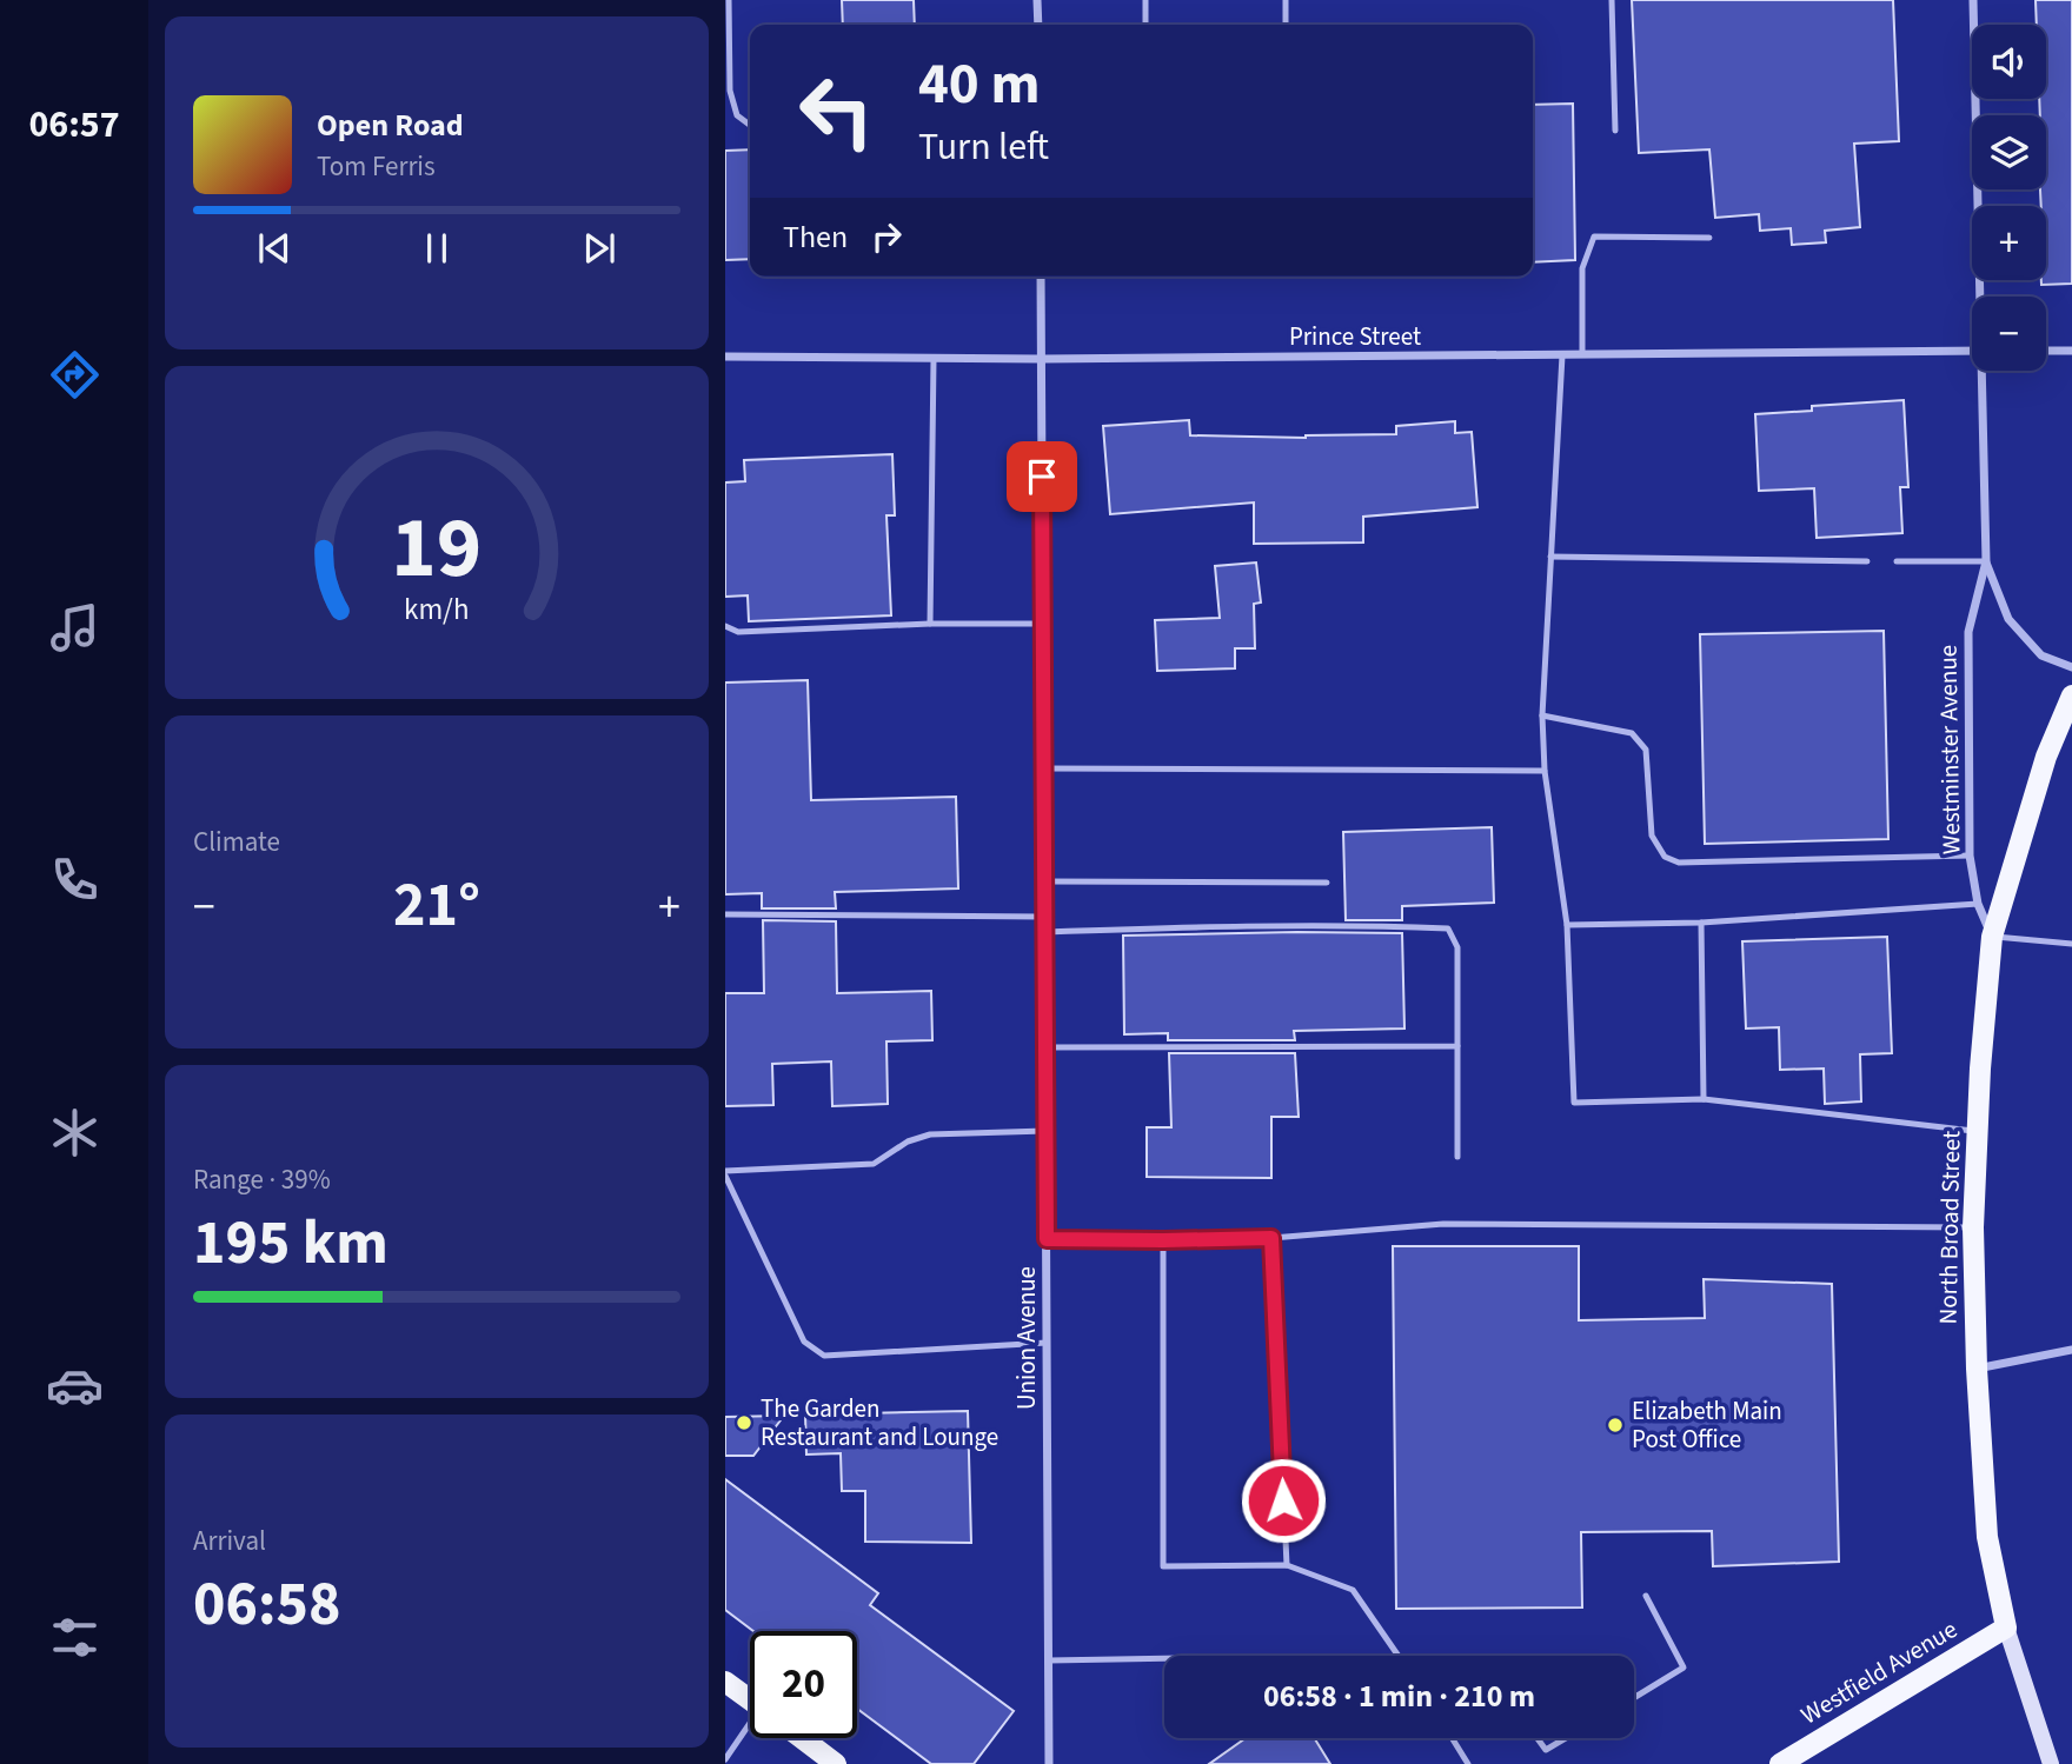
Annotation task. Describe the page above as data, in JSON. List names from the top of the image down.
{
  "streets": {
    "main road": ["North Broad Street", "Westfield Avenue"],
    "street": ["Prince Street", "Westminster Avenue", "Union Avenue"]
  },
  "crossings": [
    ["Prince Street", "Union Avenue"],
    ["Westminster Avenue", "North Broad Street"],
    ["North Broad Street", "Westfield Avenue"]
  ],
  "places": ["The Garden Restaurant and Lounge", "Elizabeth Main Post Office"],
  "page": {
    "tabs": "06:57",
    "map_buttons": ["+", "−"],
    "turn": ["40 m", "Turn left"],
    "song": ["Open Road", "Tom Ferris"],
    "then": "Then",
    "tile": [
      "Climate",
      ["Range · 39%", "195 km"],
      ["Arrival", "06:58"]
    ],
    "heat": ["−", "21°", "+"],
    "limit": "20",
    "trip": "06:58 · 1 min · 210 m",
    "gauge": ["19", "km/h"]
  }
}
